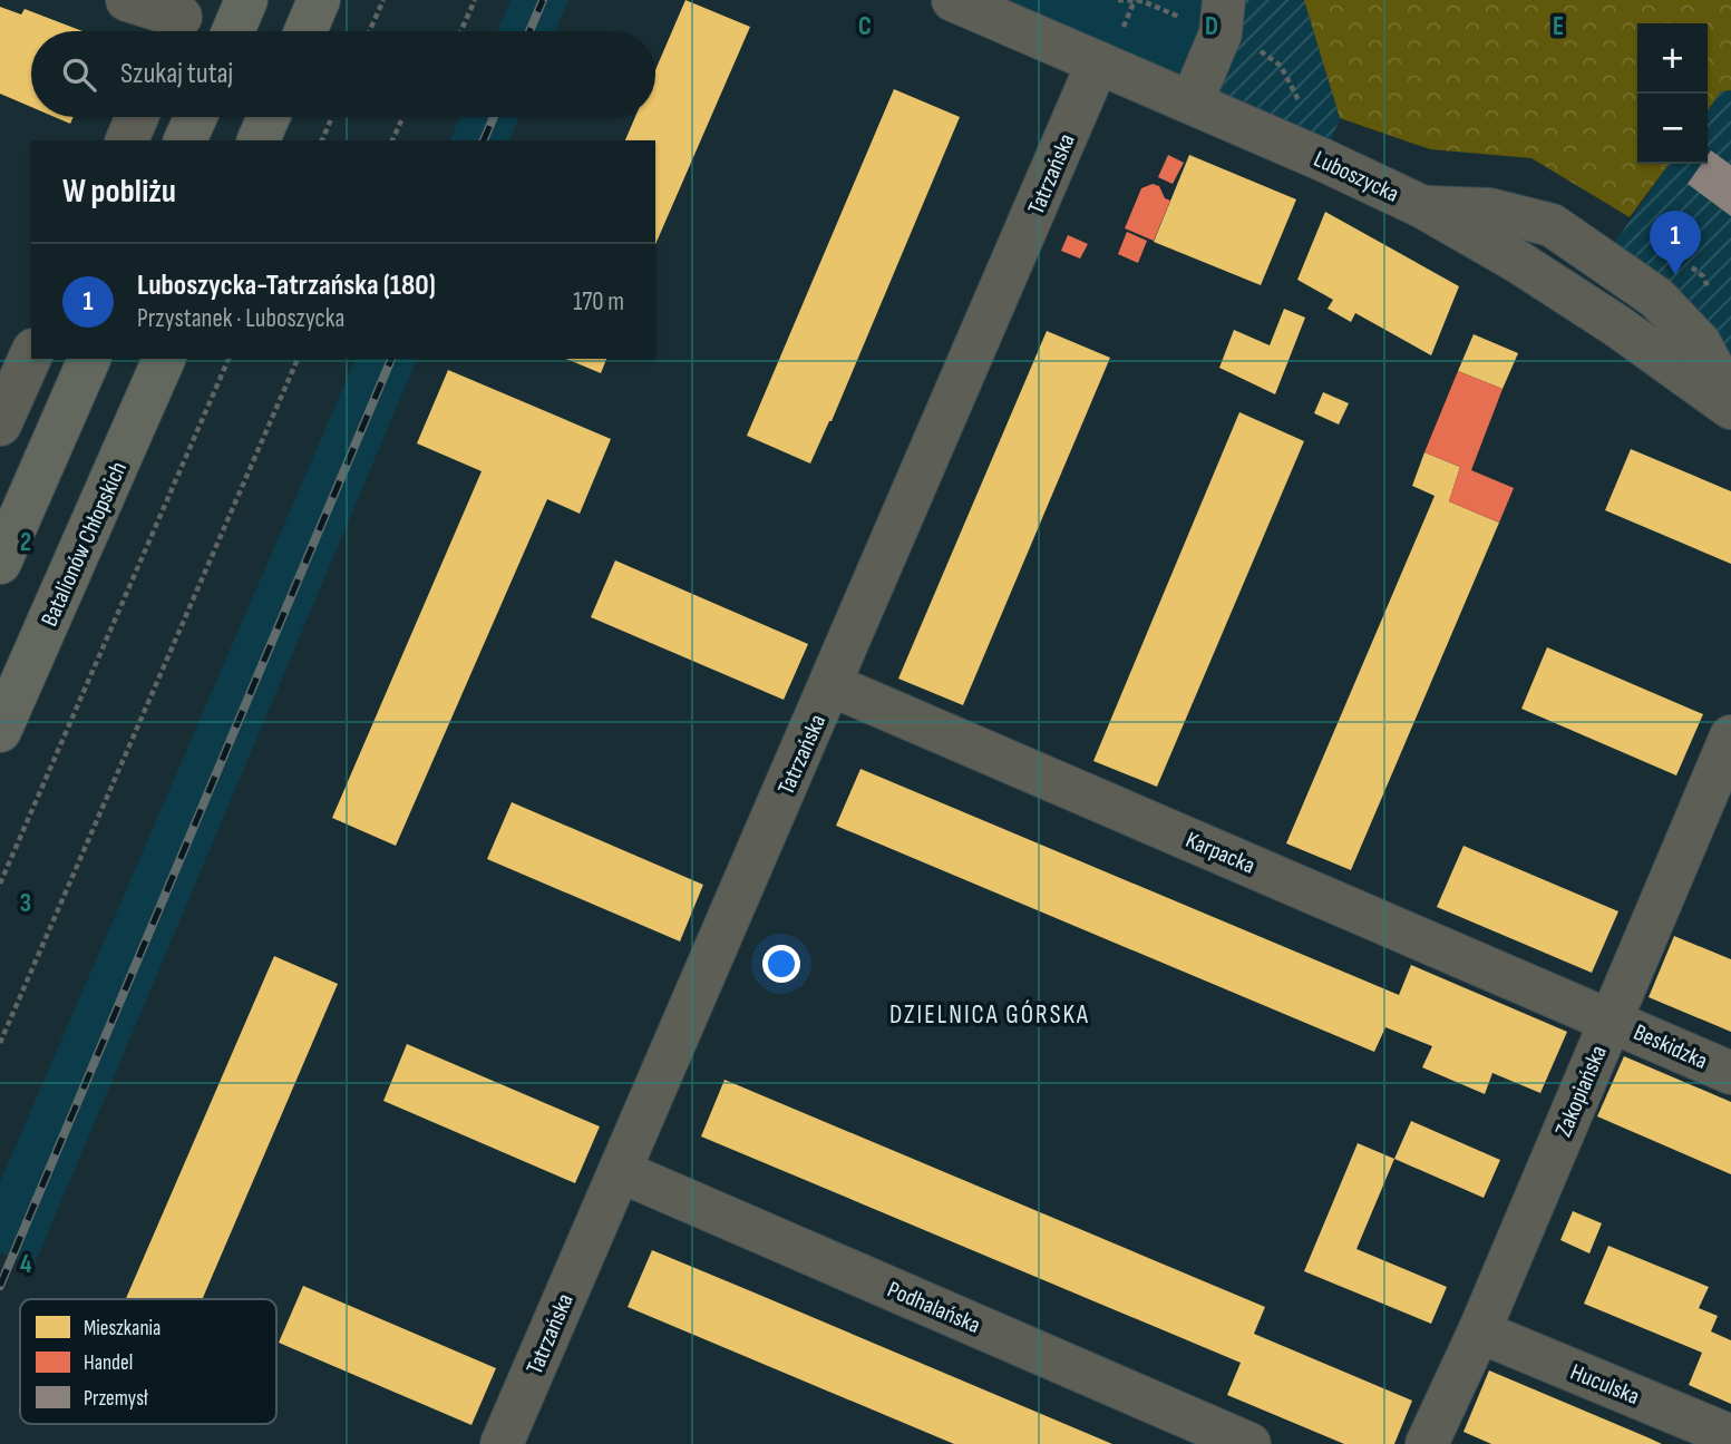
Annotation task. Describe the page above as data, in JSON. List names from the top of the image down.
{
  "streets": {
    "main road": ["Batalionów Chłopskich"],
    "street": [
      "Tatrzańska",
      "Luboszycka",
      "Karpacka",
      "Beskidzka",
      "Zakopiańska",
      "Podhalańska",
      "Huculska"
    ]
  },
  "crossings": [
    ["Tatrzańska", "Luboszycka"],
    ["Tatrzańska", "Karpacka"],
    ["Tatrzańska", "Podhalańska"],
    ["Karpacka", "Beskidzka"],
    ["Karpacka", "Zakopiańska"],
    ["Beskidzka", "Zakopiańska"],
    ["Zakopiańska", "Huculska"]
  ],
  "districts": ["DZIELNICA GÓRSKA"],
  "legend": ["Mieszkania", "Handel", "Przemysł"],
  "page": {
    "map_buttons": ["+", "−"],
    "search": "Szukaj tutaj",
    "heading": "W pobliżu",
    "pins": "1",
    "list": [
      {
        "mark": "1",
        "name": "Luboszycka-Tatrzańska (180)",
        "note": "Przystanek · Luboszycka",
        "value": "170 m"
      }
    ]
  },
  "grid": {
    "columns": ["C", "D", "E"],
    "rows": ["2", "3", "4"]
  }
}
